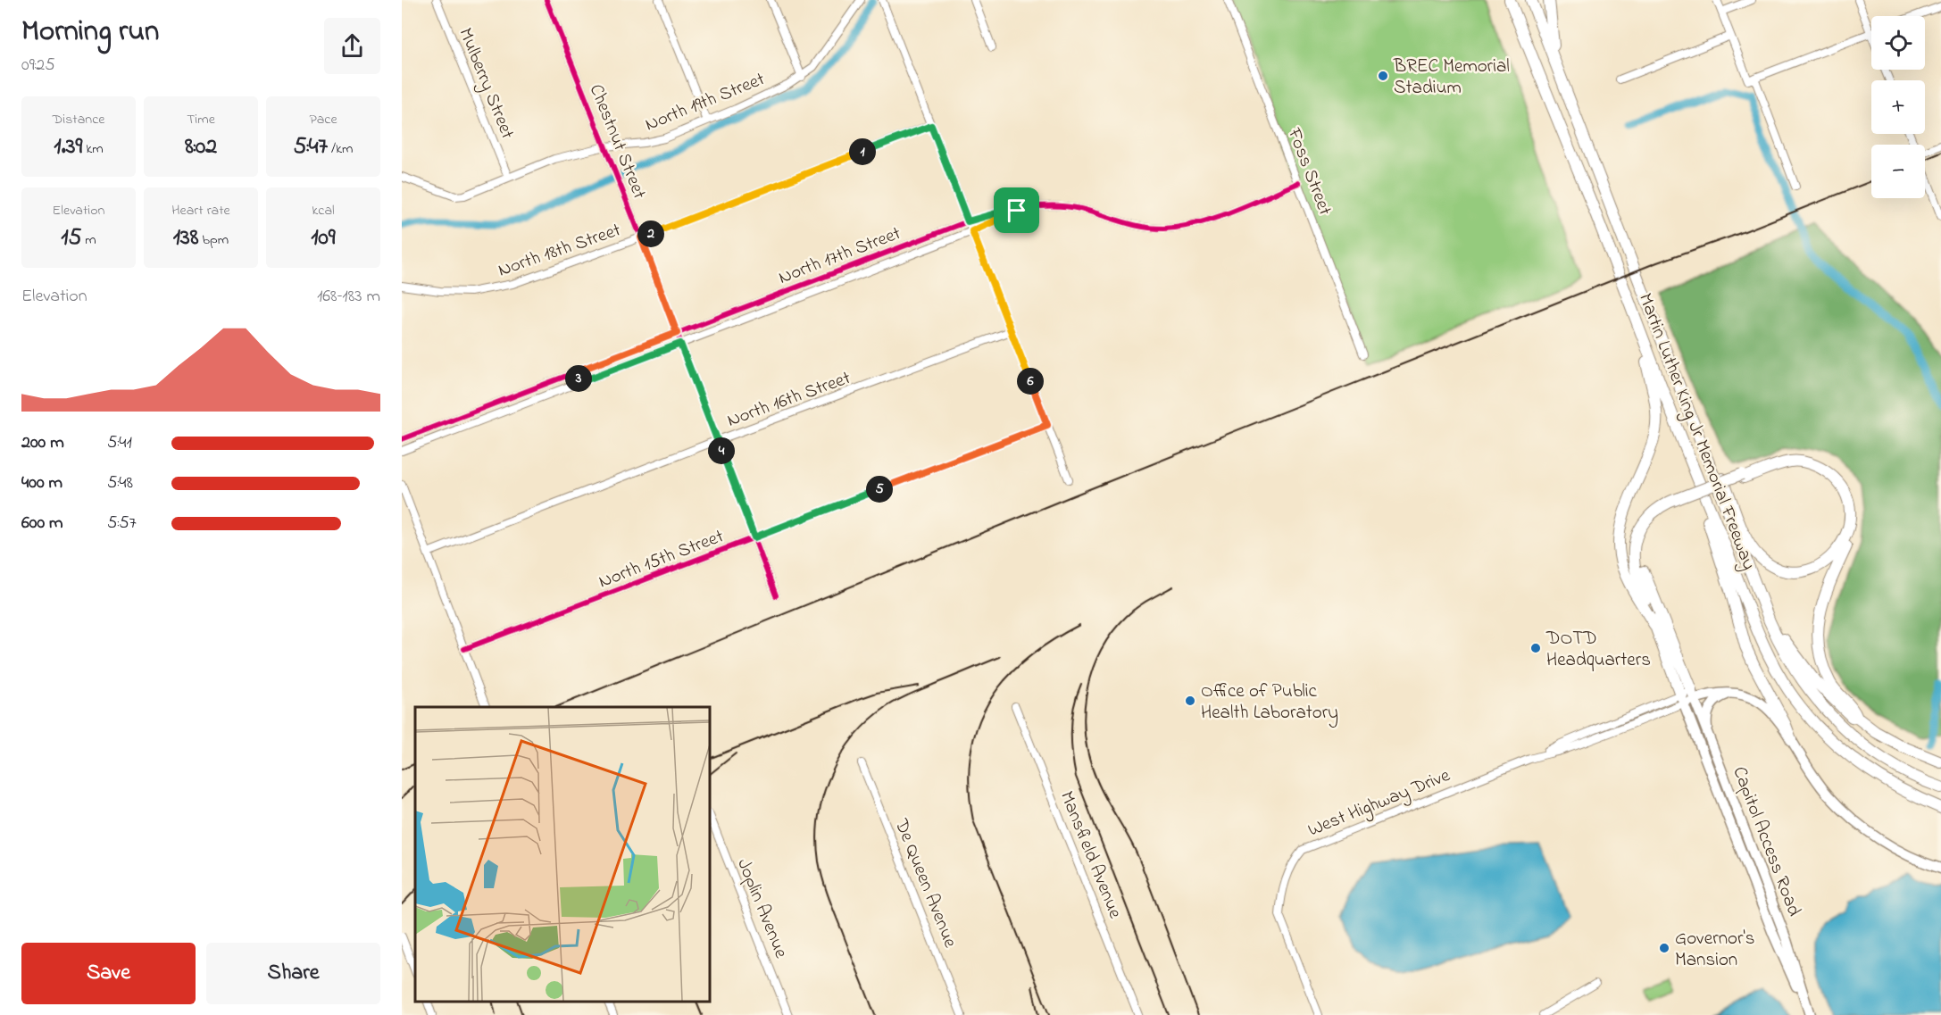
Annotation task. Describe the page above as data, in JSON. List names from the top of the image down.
{
  "streets": {
    "highway": ["Martin Luther King Jr Memorial Freeway"],
    "main road": ["Capitol Access Road"],
    "street": [
      "Mulberry Street",
      "North 19th Street",
      "Chestnut Street",
      "Foss Street",
      "North 18th Street",
      "North 17th Street",
      "North 16th Street",
      "North 15th Street",
      "West Highway Drive",
      "Mansfield Avenue",
      "De Queen Avenue",
      "Joplin Avenue"
    ]
  },
  "crossings": [
    ["Mulberry Street", "North 19th Street"],
    ["North 19th Street", "Chestnut Street"],
    ["Chestnut Street", "North 18th Street"],
    ["Chestnut Street", "North 17th Street"],
    ["Chestnut Street", "North 16th Street"],
    ["Chestnut Street", "North 15th Street"],
    ["Foss Street", "North 17th Street"],
    ["West Highway Drive", "Capitol Access Road"]
  ],
  "places": [
    "BREC Memorial Stadium",
    "DOTD Headquarters",
    "Office of Public Health Laboratory",
    "Governor's Mansion"
  ],
  "page": {
    "heading": ["Morning run", "09:25"],
    "map_buttons": ["+", "−"],
    "stats": [
      ["Distance", "1.39 km"],
      ["Time", "8:02"],
      ["Pace", "5:47 /km"],
      ["Elevation", "15 m"],
      ["Heart rate", "138 bpm"],
      ["kcal", "109"]
    ],
    "pins": [
      "1",
      "2",
      "3",
      "6",
      "4",
      "5"
    ],
    "chart": ["Elevation", "168–183 m"],
    "list": [
      {
        "name": "200 m",
        "note": "5:41"
      },
      {
        "name": "400 m",
        "note": "5:48"
      },
      {
        "name": "600 m",
        "note": "5:57"
      }
    ],
    "buttons": ["Save", "Share"]
  }
}
